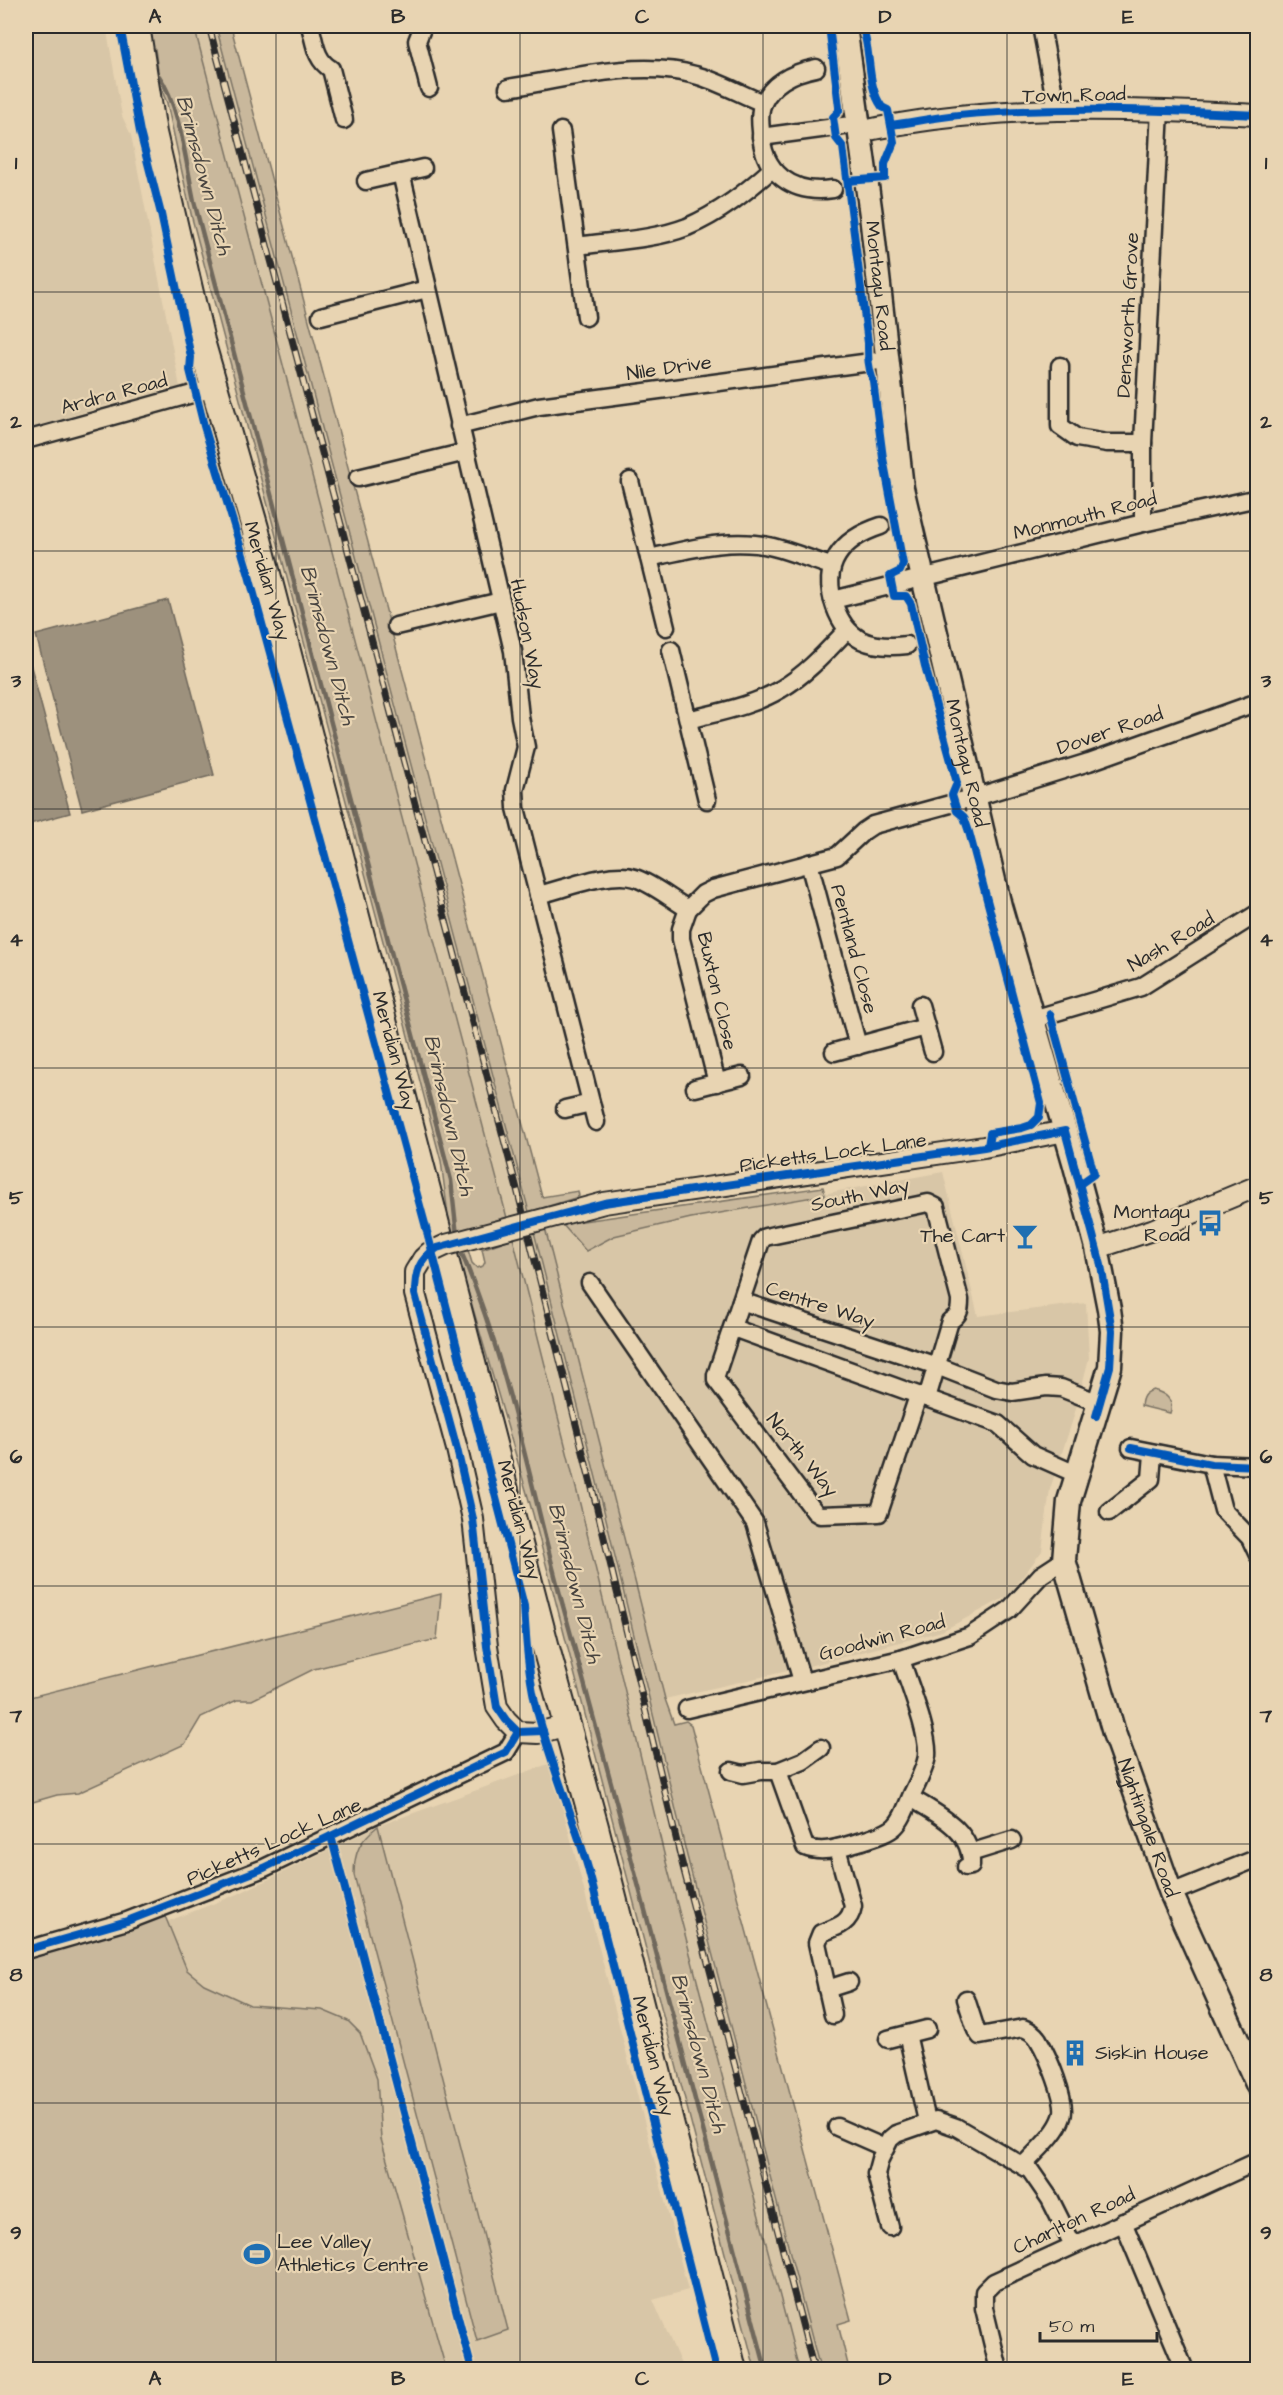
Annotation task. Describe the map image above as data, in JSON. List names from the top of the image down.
{
  "streets": {
    "main road": ["Montagu Road", "Meridian Way", "Nightingale Road"],
    "street": [
      "Town Road",
      "Densworth Grove",
      "Nile Drive",
      "Ardra Road",
      "Monmouth Road",
      "Hudson Way",
      "Dover Road",
      "Nash Road",
      "Pentland Close",
      "Buxton Close",
      "Picketts Lock Lane",
      "South Way",
      "Centre Way",
      "North Way",
      "Goodwin Road",
      "Charlton Road"
    ]
  },
  "crossings": [
    ["Town Road", "Montagu Road"],
    ["Town Road", "Densworth Grove"],
    ["Montagu Road", "Nile Drive"],
    ["Montagu Road", "Monmouth Road"],
    ["Montagu Road", "Dover Road"],
    ["Montagu Road", "Nash Road"],
    ["Montagu Road", "Picketts Lock Lane"],
    ["Montagu Road", "Centre Way"],
    ["Montagu Road", "Goodwin Road"],
    ["Montagu Road", "Nightingale Road"],
    ["Densworth Grove", "Monmouth Road"],
    ["Nile Drive", "Hudson Way"],
    ["Ardra Road", "Meridian Way"],
    ["Dover Road", "Pentland Close"],
    ["Dover Road", "Buxton Close"],
    ["South Way", "Centre Way"],
    ["Centre Way", "North Way"],
    ["Goodwin Road", "Nightingale Road"]
  ],
  "water": ["Brimsdown Ditch"],
  "places": {
    "bus stop": ["Montagu Road"],
    "bar": ["The Cart"],
    "building": ["Siskin House"],
    "sports": ["Lee Valley Athletics Centre"]
  },
  "scale_bar": "50 m",
  "grid": {
    "columns": [
      "A",
      "B",
      "C",
      "D",
      "E"
    ],
    "rows": [
      "1",
      "2",
      "3",
      "4",
      "5",
      "6",
      "7",
      "8",
      "9"
    ]
  }
}
